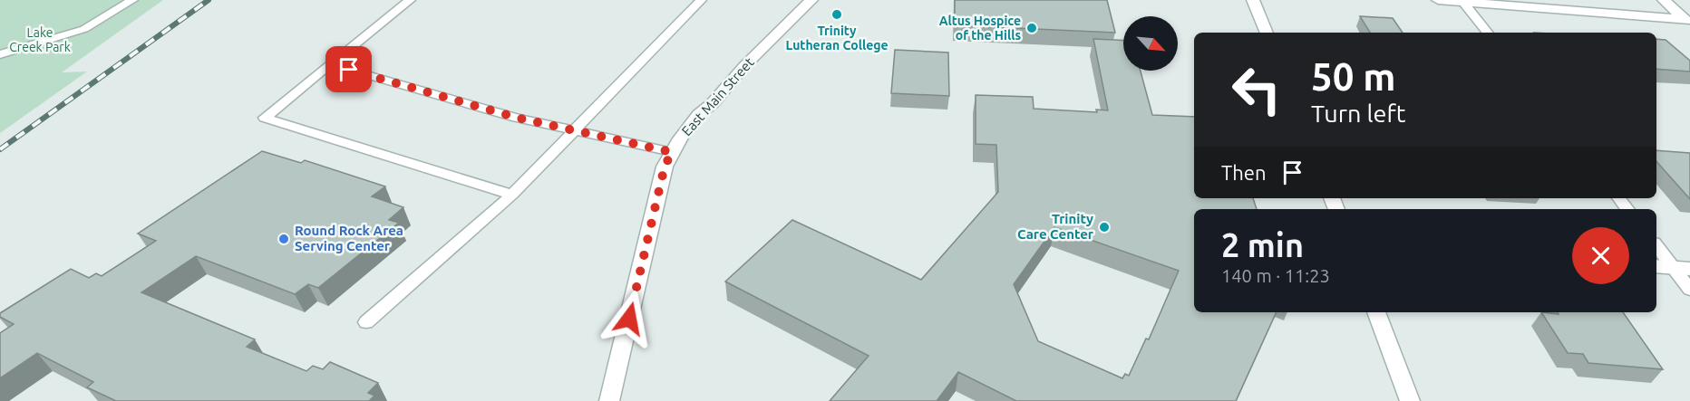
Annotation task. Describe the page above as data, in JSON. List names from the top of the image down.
{
  "streets": {
    "street": ["East Main Street"]
  },
  "parks": ["Lake Creek Park"],
  "places": [
    "Trinity Lutheran College",
    "Altus Hospice of the Hills",
    "Trinity Care Center",
    "Round Rock Area Serving Center"
  ],
  "north": "bottom right",
  "page": {
    "turn": ["50 m", "Turn left"],
    "then": "Then",
    "heading": ["2 min", "140 m · 11:23"]
  }
}
